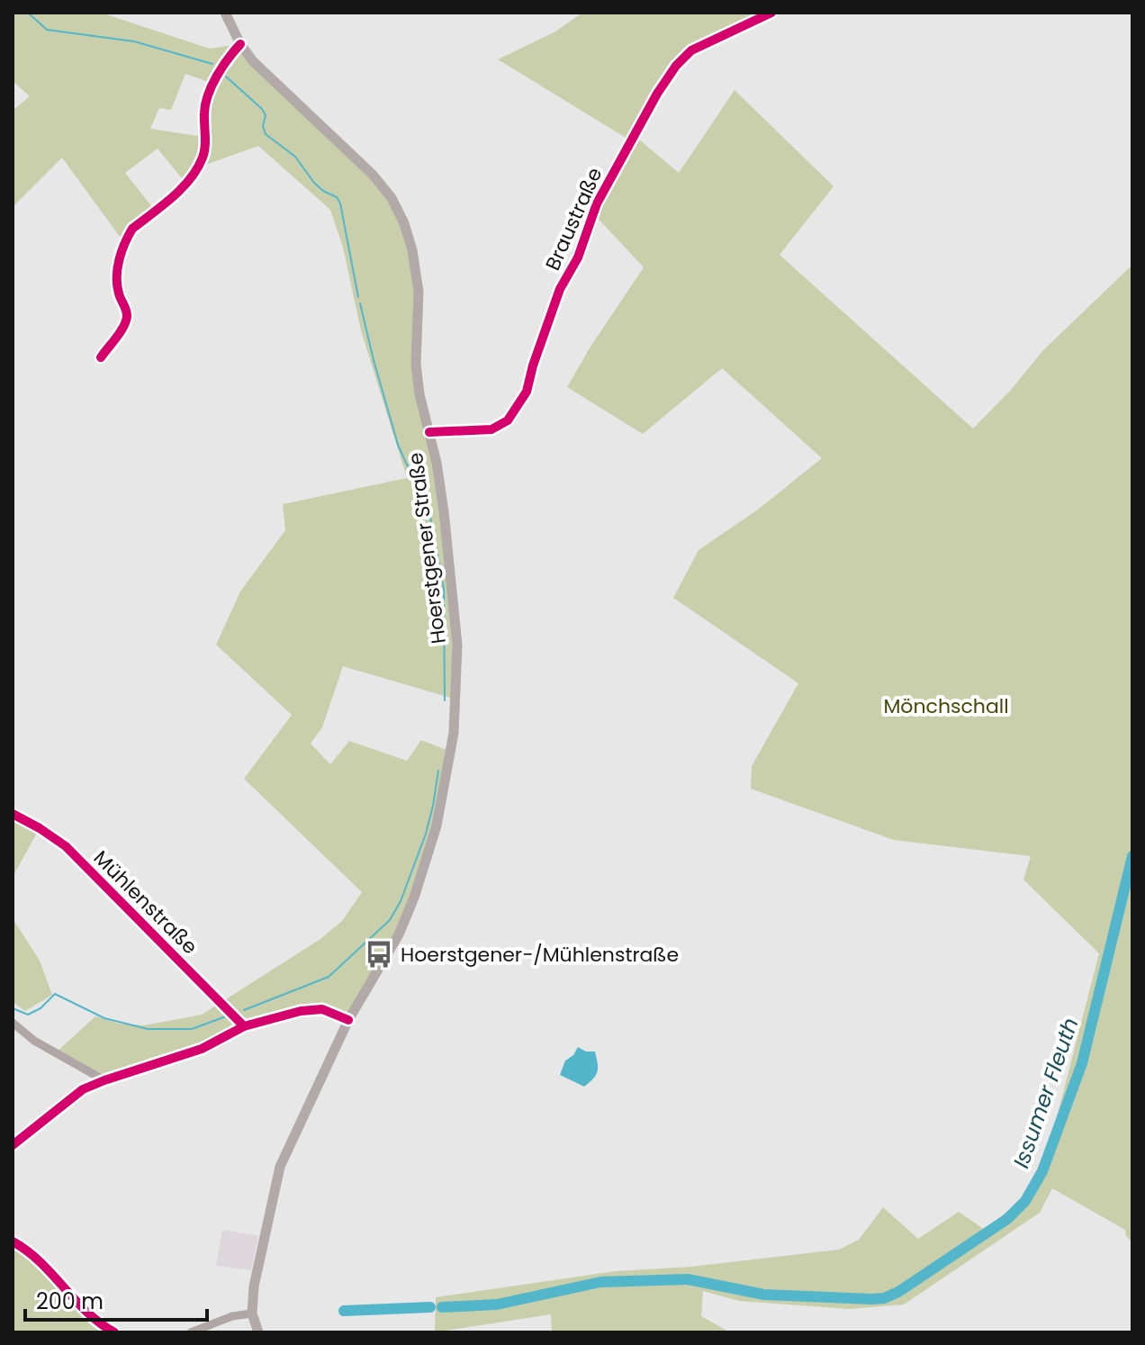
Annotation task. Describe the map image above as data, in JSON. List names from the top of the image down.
{
  "streets": {
    "main road": ["Hoerstgener Straße"],
    "street": ["Braustraße", "Mühlenstraße"]
  },
  "crossings": [
    ["Braustraße", "Hoerstgener Straße"]
  ],
  "water": ["Issumer Fleuth"],
  "parks": ["Mönchschall"],
  "places": {
    "bus stop": ["Hoerstgener−/Mühlenstraße"]
  },
  "scale_bar": "200 m"
}
